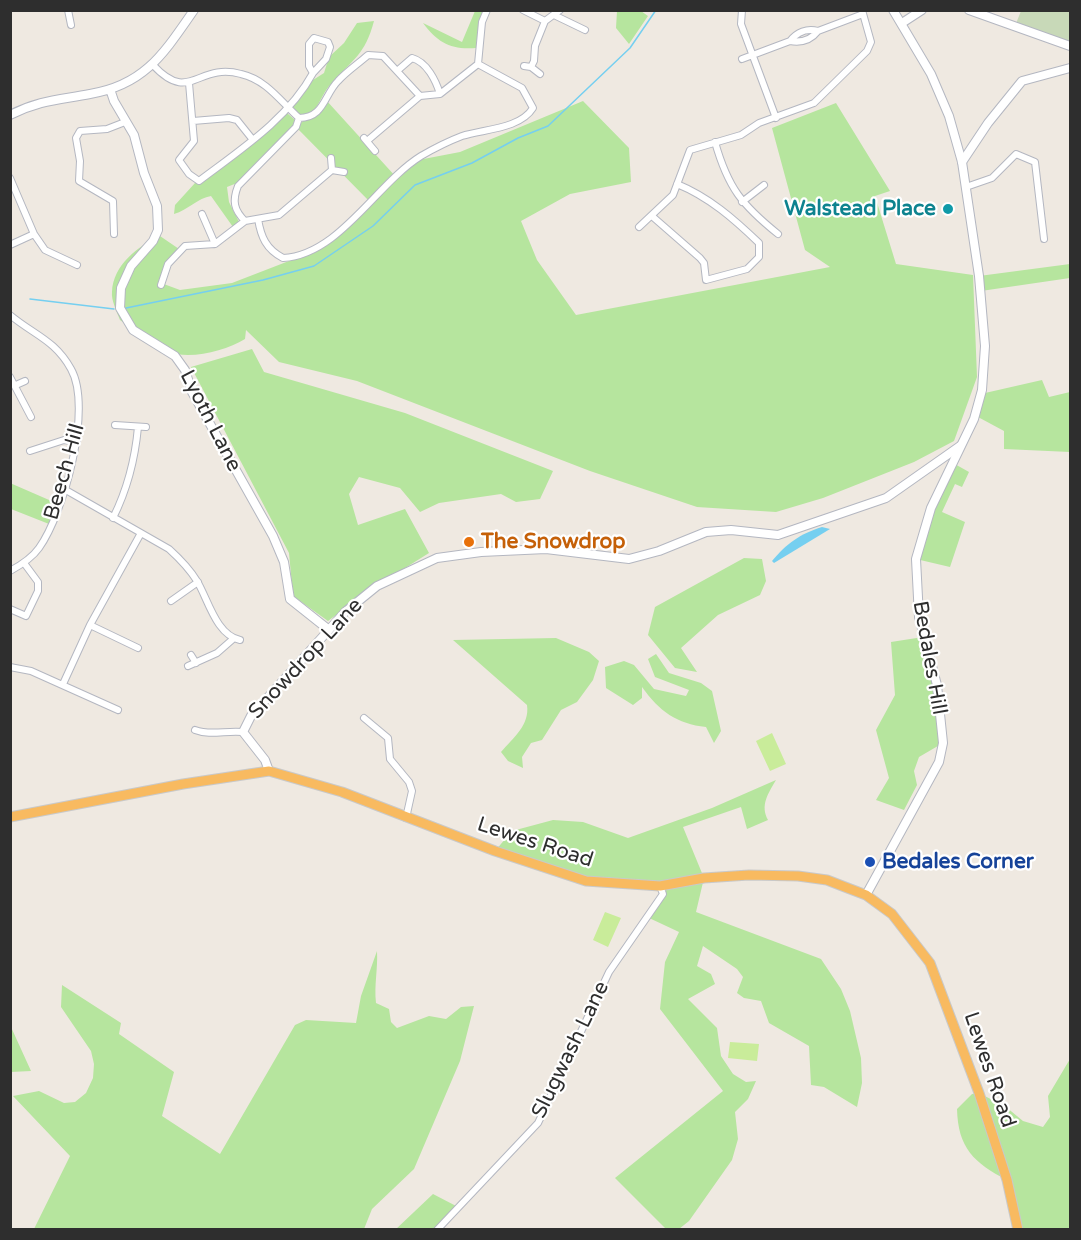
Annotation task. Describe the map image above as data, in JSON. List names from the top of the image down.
{
  "streets": {
    "highway": ["Lewes Road"],
    "main road": ["Bedales Hill"],
    "street": [
      "Lyoth Lane",
      "Beech Hill",
      "Snowdrop Lane",
      "Slugwash Lane"
    ]
  },
  "crossings": [
    ["Lyoth Lane", "Snowdrop Lane"],
    ["Bedales Hill", "Snowdrop Lane"],
    ["Bedales Hill", "Lewes Road"],
    ["Snowdrop Lane", "Lewes Road"],
    ["Lewes Road", "Slugwash Lane"]
  ],
  "places": ["Walstead Place", "The Snowdrop", "Bedales Corner"]
}
